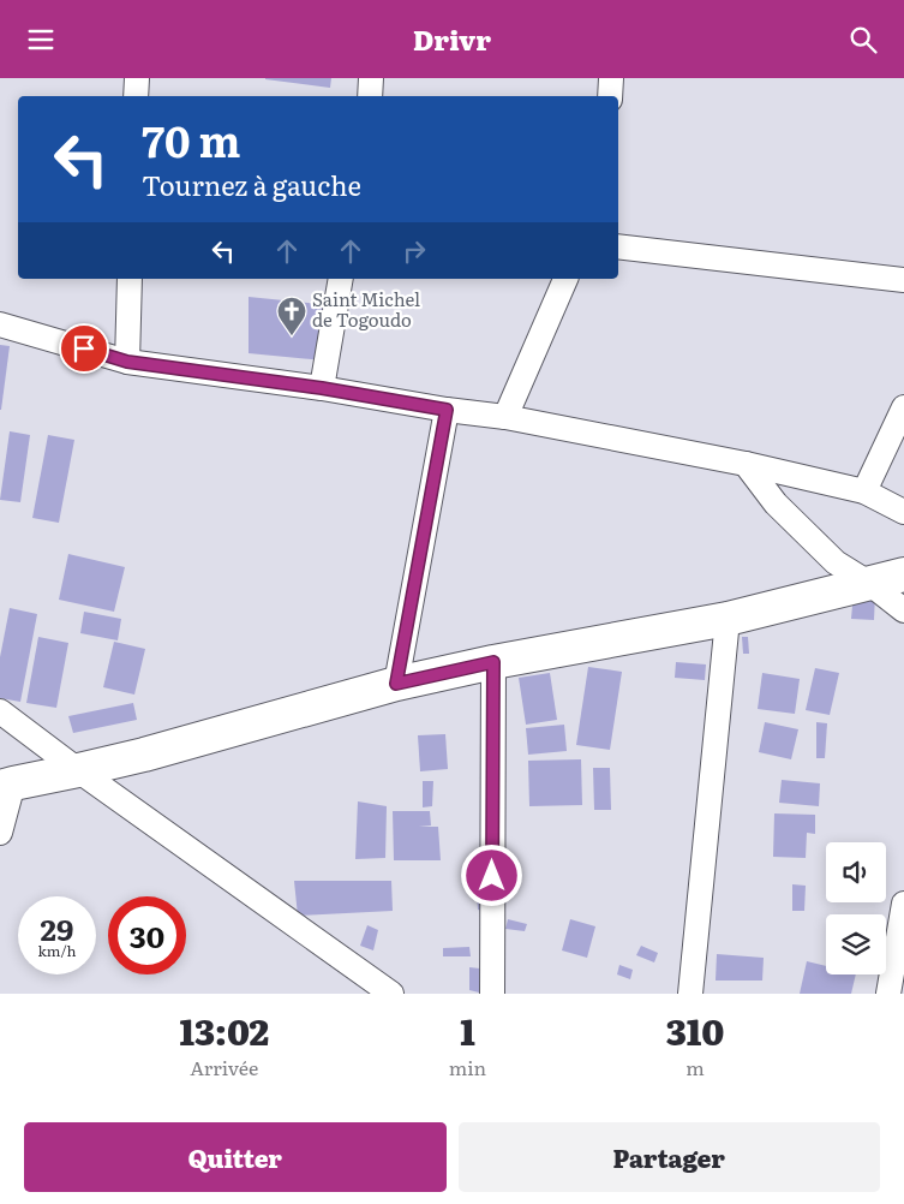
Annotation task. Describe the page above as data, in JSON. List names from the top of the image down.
{
  "places": {
    "church": ["Saint Michel de Togoudo"]
  },
  "page": {
    "header": "Drivr",
    "turn": ["70 m", "Tournez à gauche"],
    "speed": "29 km/h",
    "limit": "30",
    "eta": [
      "13:02",
      "Arrivée",
      "1",
      "min",
      "310",
      "m"
    ],
    "buttons": ["Quitter", "Partager"]
  }
}
